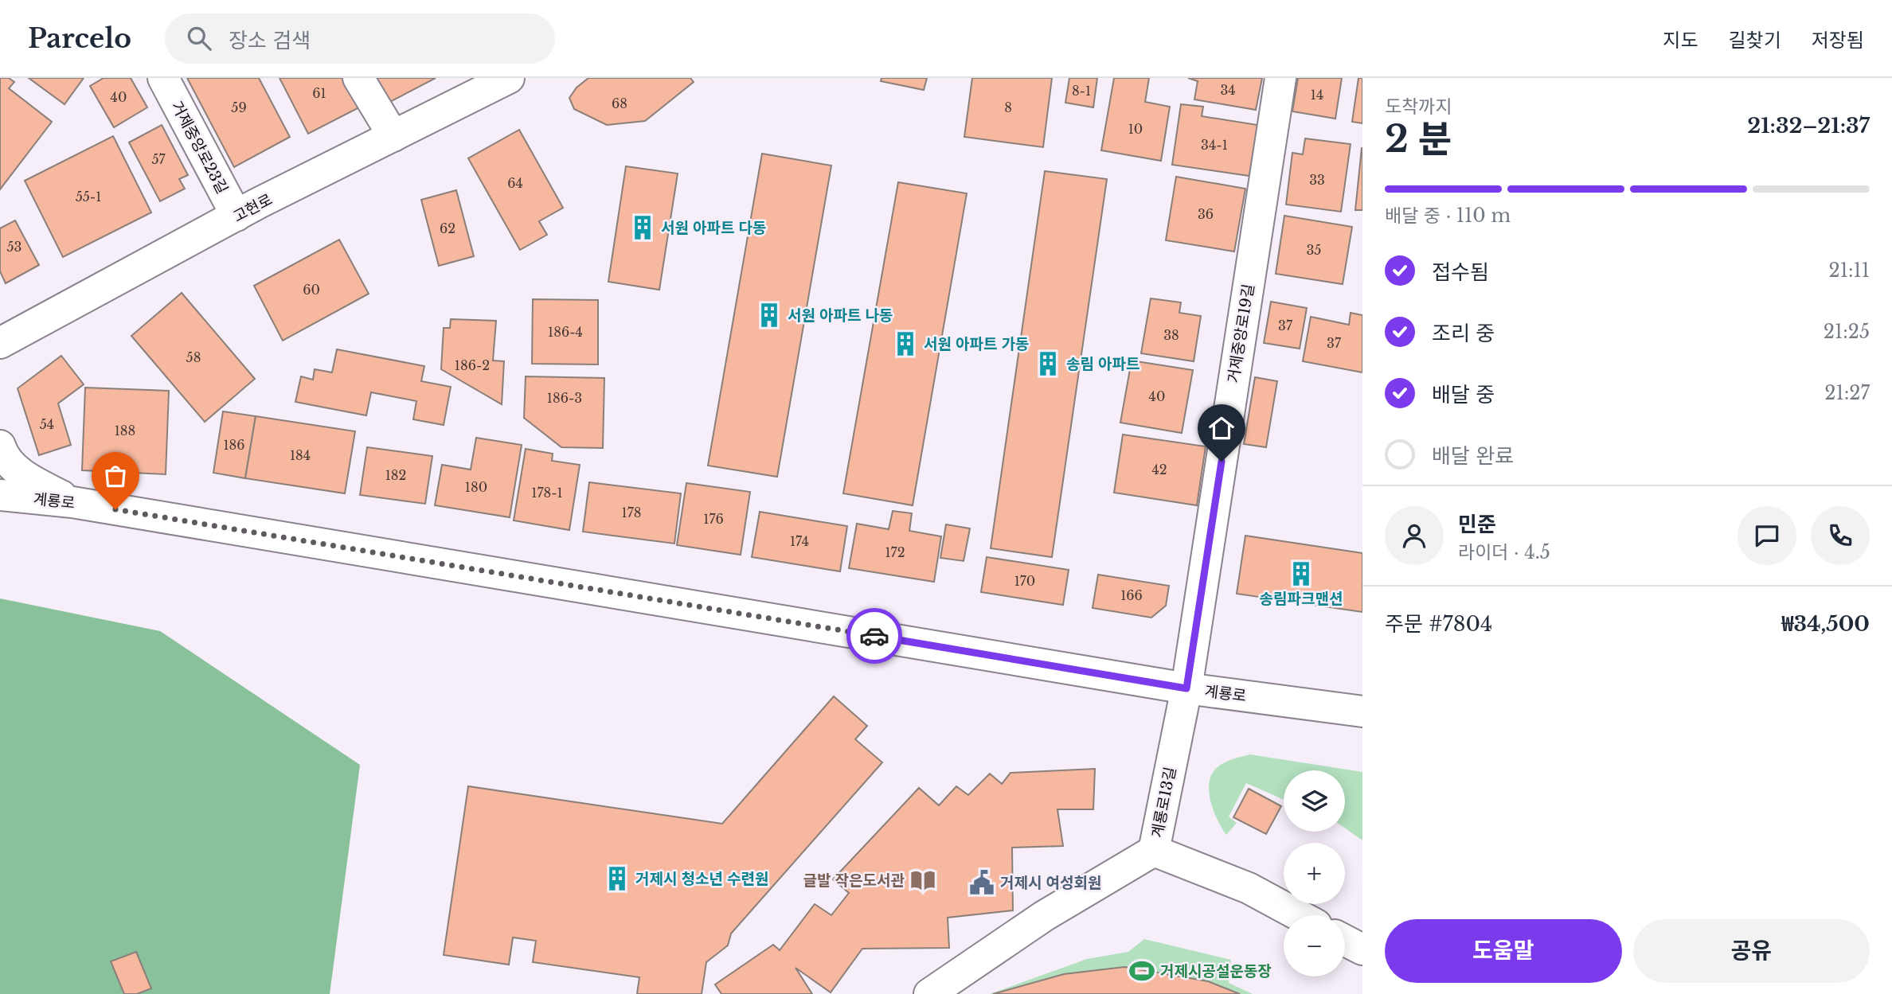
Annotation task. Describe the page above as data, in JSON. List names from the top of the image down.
{
  "streets": {
    "street": [
      "거제중앙로23길",
      "고현로",
      "거제중앙로19길",
      "계룡로",
      "계룡로13길"
    ]
  },
  "crossings": [
    ["거제중앙로23길", "고현로"],
    ["거제중앙로19길", "계룡로"],
    ["거제중앙로19길", "계룡로13길"],
    ["계룡로", "계룡로13길"]
  ],
  "places": {
    "building": [
      "서원 아파트 다동",
      "서원 아파트 나동",
      "서원 아파트 가동",
      "송림 아파트",
      "송림파크맨션",
      "거제시 청소년 수련원"
    ],
    "library": ["글발 작은도서관"],
    "public building": ["거제시 여성회원"],
    "sports": ["거제시공설운동장"]
  },
  "house_numbers": [
    "34",
    "8-1",
    "61",
    "14",
    "40",
    "68",
    "59",
    "8",
    "10",
    "34-1",
    "57",
    "33",
    "64",
    "55-1",
    "36",
    "62",
    "53",
    "35",
    "60",
    "37",
    "186-4",
    "38",
    "37",
    "58",
    "186-2",
    "40",
    "186-3",
    "54",
    "188",
    "186",
    "184",
    "42",
    "182",
    "180",
    "178-1",
    "178",
    "176",
    "174",
    "172",
    "170",
    "166"
  ],
  "page": {
    "header": "Parcelo",
    "search": "장소 검색",
    "nav": ["지도", "길찾기", "저장됨"],
    "heading": ["2 분", "도착까지", "21:32–21:37"],
    "panel": [
      "민준",
      "라이더 · 4.5",
      "주문 #7804",
      "₩34,500"
    ],
    "bar": "배달 중 · 110 m",
    "list": [
      ["접수됨", "21:11"],
      ["조리 중", "21:25"],
      ["배달 중", "21:27"],
      "배달 완료"
    ],
    "map_buttons": ["+", "−"],
    "buttons": ["도움말", "공유"]
  }
}
